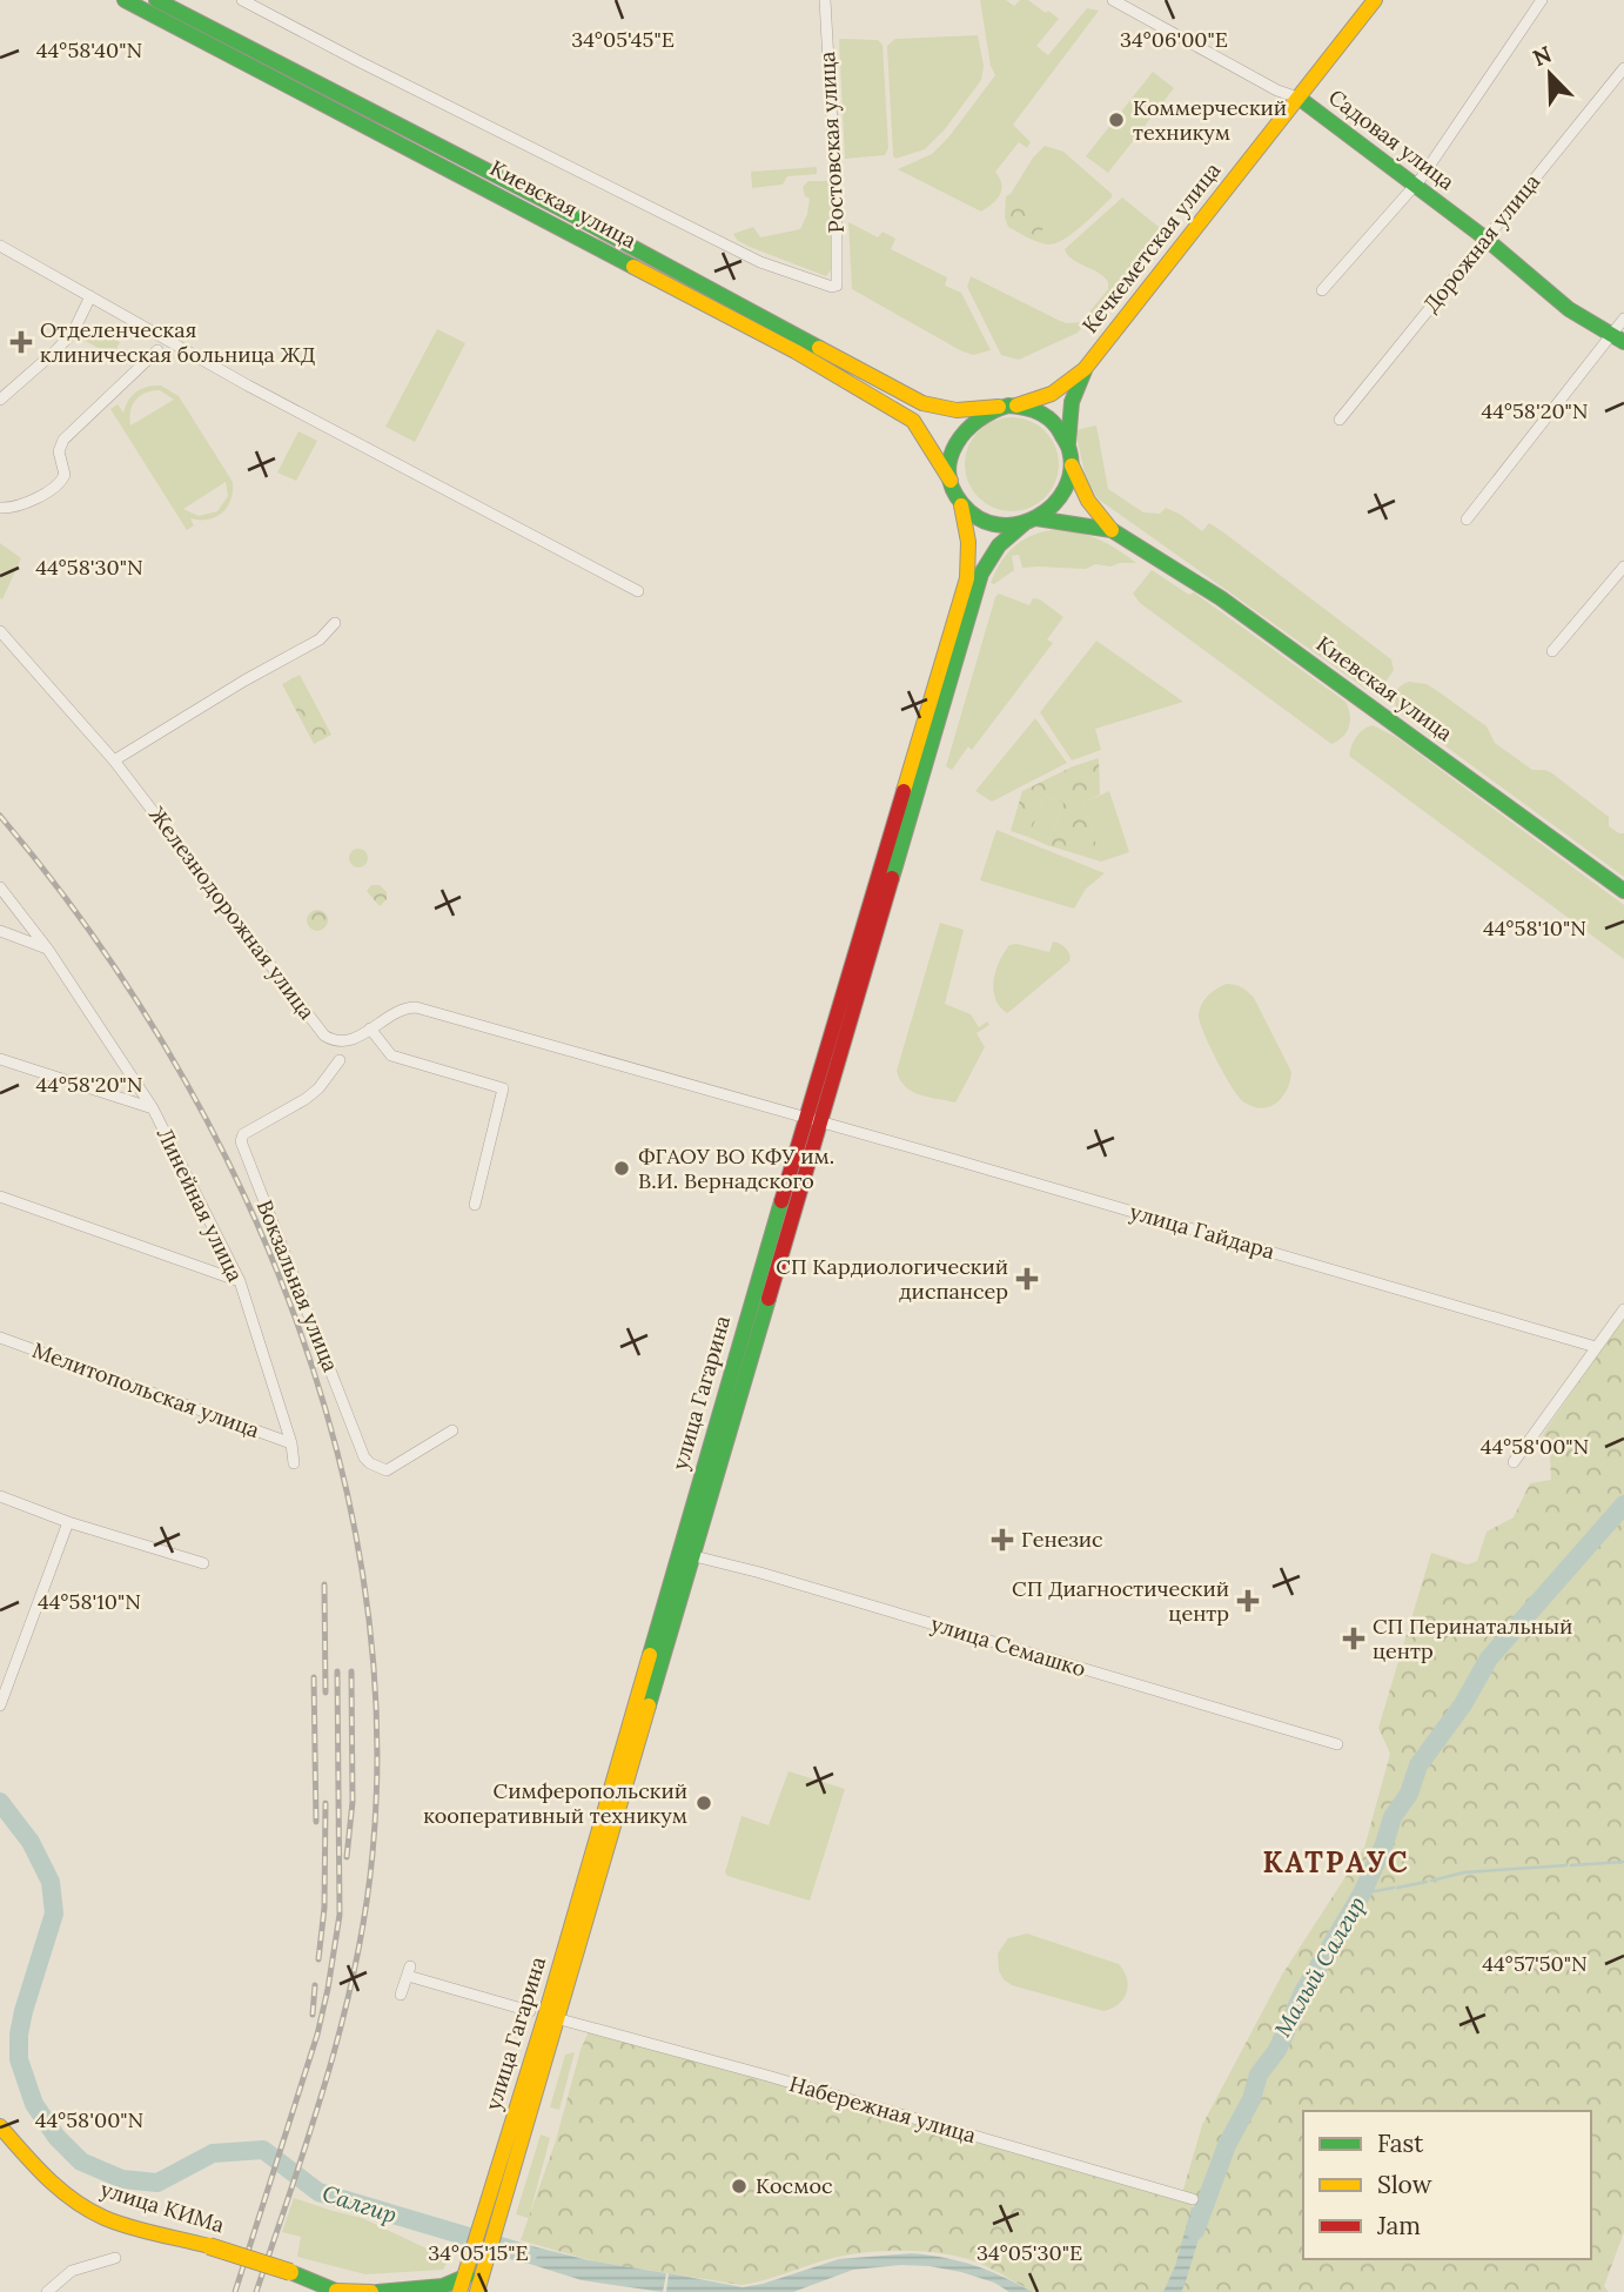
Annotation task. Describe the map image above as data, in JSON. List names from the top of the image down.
{
  "streets": {
    "main road": [
      "Садовая улица",
      "Киевская улица",
      "Кечкеметская улица",
      "улица Гагарина",
      "улица КИМа"
    ],
    "street": [
      "Ростовская улица",
      "Дорожная улица",
      "Железнодорожная улица",
      "Линейная улица",
      "улица Гайдара",
      "Вокзальная улица",
      "Мелитопольская улица",
      "улица Семашко",
      "Набережная улица"
    ]
  },
  "crossings": [
    ["Садовая улица", "Дорожная улица"],
    ["Садовая улица", "Кечкеметская улица"],
    ["Киевская улица", "Кечкеметская улица"],
    ["Киевская улица", "улица Гагарина"],
    ["Кечкеметская улица", "улица Гагарина"],
    ["Железнодорожная улица", "улица Гайдара"],
    ["Железнодорожная улица", "улица Гагарина"],
    ["Линейная улица", "Мелитопольская улица"],
    ["улица Гайдара", "улица Гагарина"],
    ["улица Гагарина", "улица Семашко"],
    ["улица Гагарина", "Набережная улица"],
    ["улица Гагарина", "улица КИМа"]
  ],
  "districts": ["КАТРАУС"],
  "water": ["Малый Салгир", "Салгир"],
  "places": {
    "other": [
      "Коммерческий техникум",
      "ФГАОУ ВО КФУ им. В.И. Вернадского",
      "Симферопольский кооперативный техникум",
      "Космос"
    ],
    "health": [
      "Отделенческая клиническая больница ЖД",
      "СП Кардиологический диспансер",
      "Генезис",
      "СП Диагностический центр",
      "СП Перинатальный центр"
    ]
  },
  "legend": ["Fast", "Slow", "Jam"],
  "north": "top left",
  "coordinates": [
    "34°05'45\"E",
    "34°06'00\"E",
    "44°58'40\"N",
    "44°58'20\"N",
    "44°58'30\"N",
    "44°58'10\"N",
    "44°58'00\"N",
    "44°57'50\"N",
    "34°05'15\"E",
    "34°05'30\"E"
  ]
}
